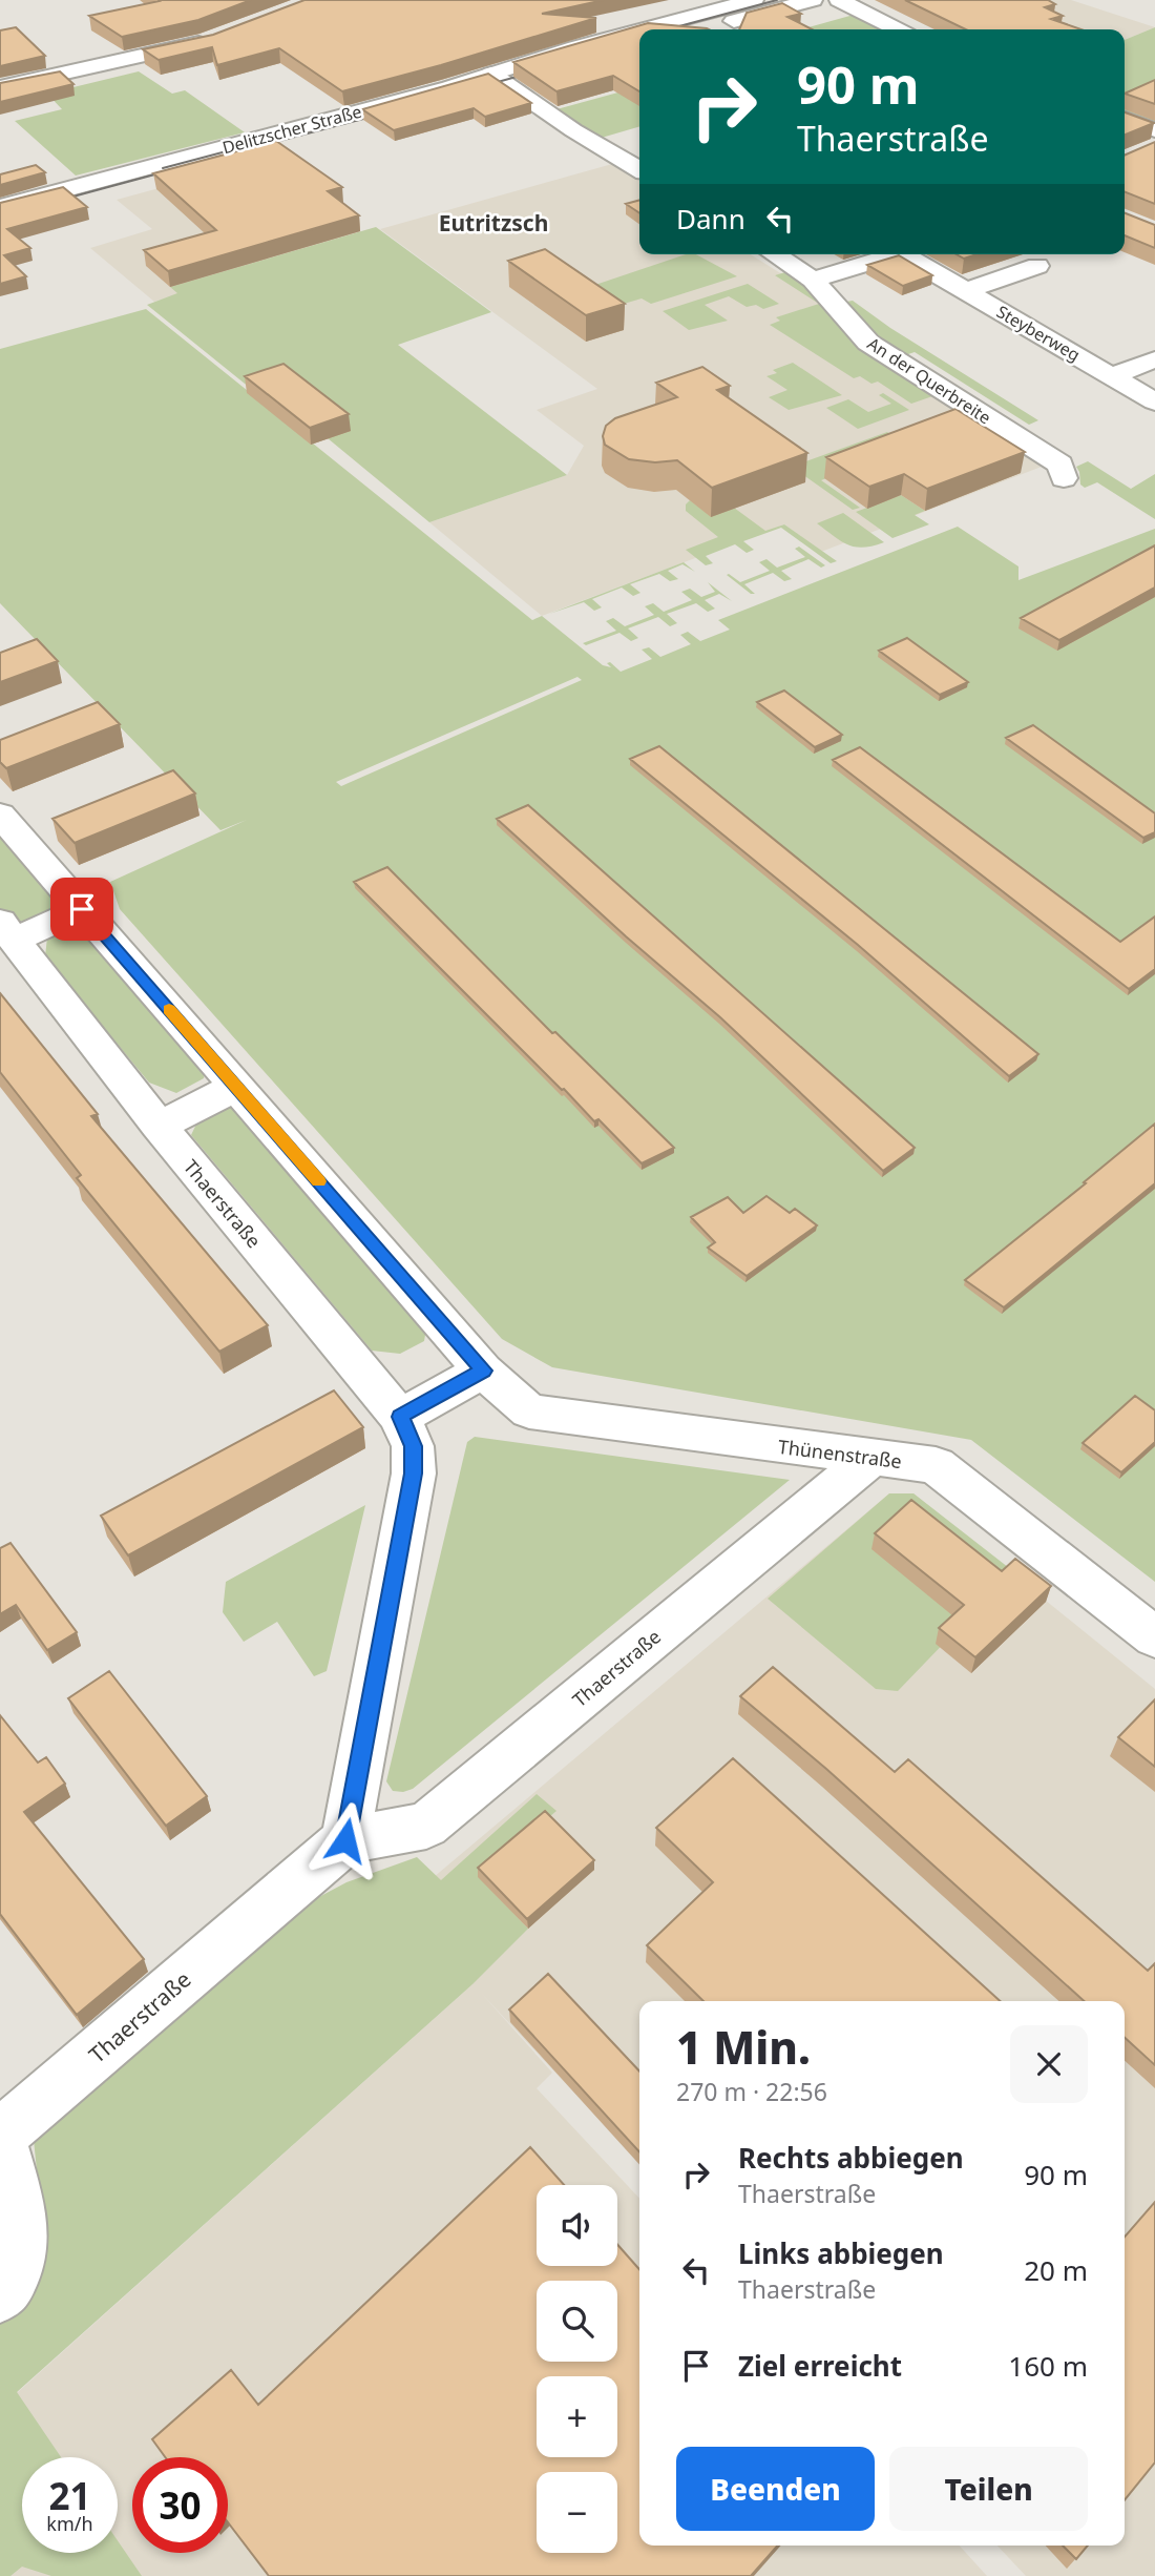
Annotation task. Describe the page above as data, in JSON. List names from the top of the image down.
{
  "streets": {
    "street": [
      "Delitzscher Straße",
      "Steyberweg",
      "An der Querbreite",
      "Thaerstraße",
      "Thünenstraße"
    ]
  },
  "crossings": [
    ["Steyberweg", "An der Querbreite"],
    ["Thaerstraße", "Thünenstraße"]
  ],
  "districts": ["Eutritzsch"],
  "page": {
    "turn": ["90 m", "Thaerstraße"],
    "then": "Dann",
    "heading": ["1 Min.", "270 m · 22:56"],
    "list": [
      {
        "name": "Rechts abbiegen",
        "note": "Thaerstraße",
        "value": "90 m"
      },
      {
        "name": "Links abbiegen",
        "note": "Thaerstraße",
        "value": "20 m"
      },
      {
        "name": "Ziel erreicht",
        "value": "160 m"
      }
    ],
    "map_buttons": ["+", "−"],
    "buttons": ["Beenden", "Teilen"],
    "speed": "21 km/h",
    "limit": "30"
  }
}
